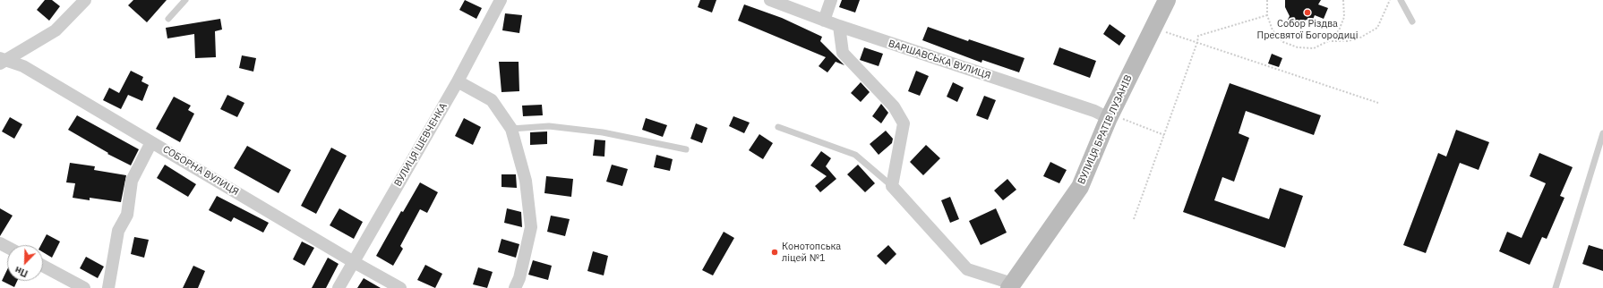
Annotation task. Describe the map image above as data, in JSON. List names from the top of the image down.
{
  "streets": {
    "main road": ["ВУЛИЦЯ БРАТІВ ЛУЗАНІВ"],
    "street": ["ВАРШАВСЬКА ВУЛИЦЯ", "ВУЛИЦЯ ШЕВЧЕНКА", "СОБОРНА ВУЛИЦЯ"]
  },
  "crossings": [
    ["ВАРШАВСЬКА ВУЛИЦЯ", "ВУЛИЦЯ БРАТІВ ЛУЗАНІВ"],
    ["ВУЛИЦЯ ШЕВЧЕНКА", "СОБОРНА ВУЛИЦЯ"]
  ],
  "places": ["Собор Різдва Пресвятої Богородиці", "Конотопська ліцей №1"],
  "north": "bottom left"
}
